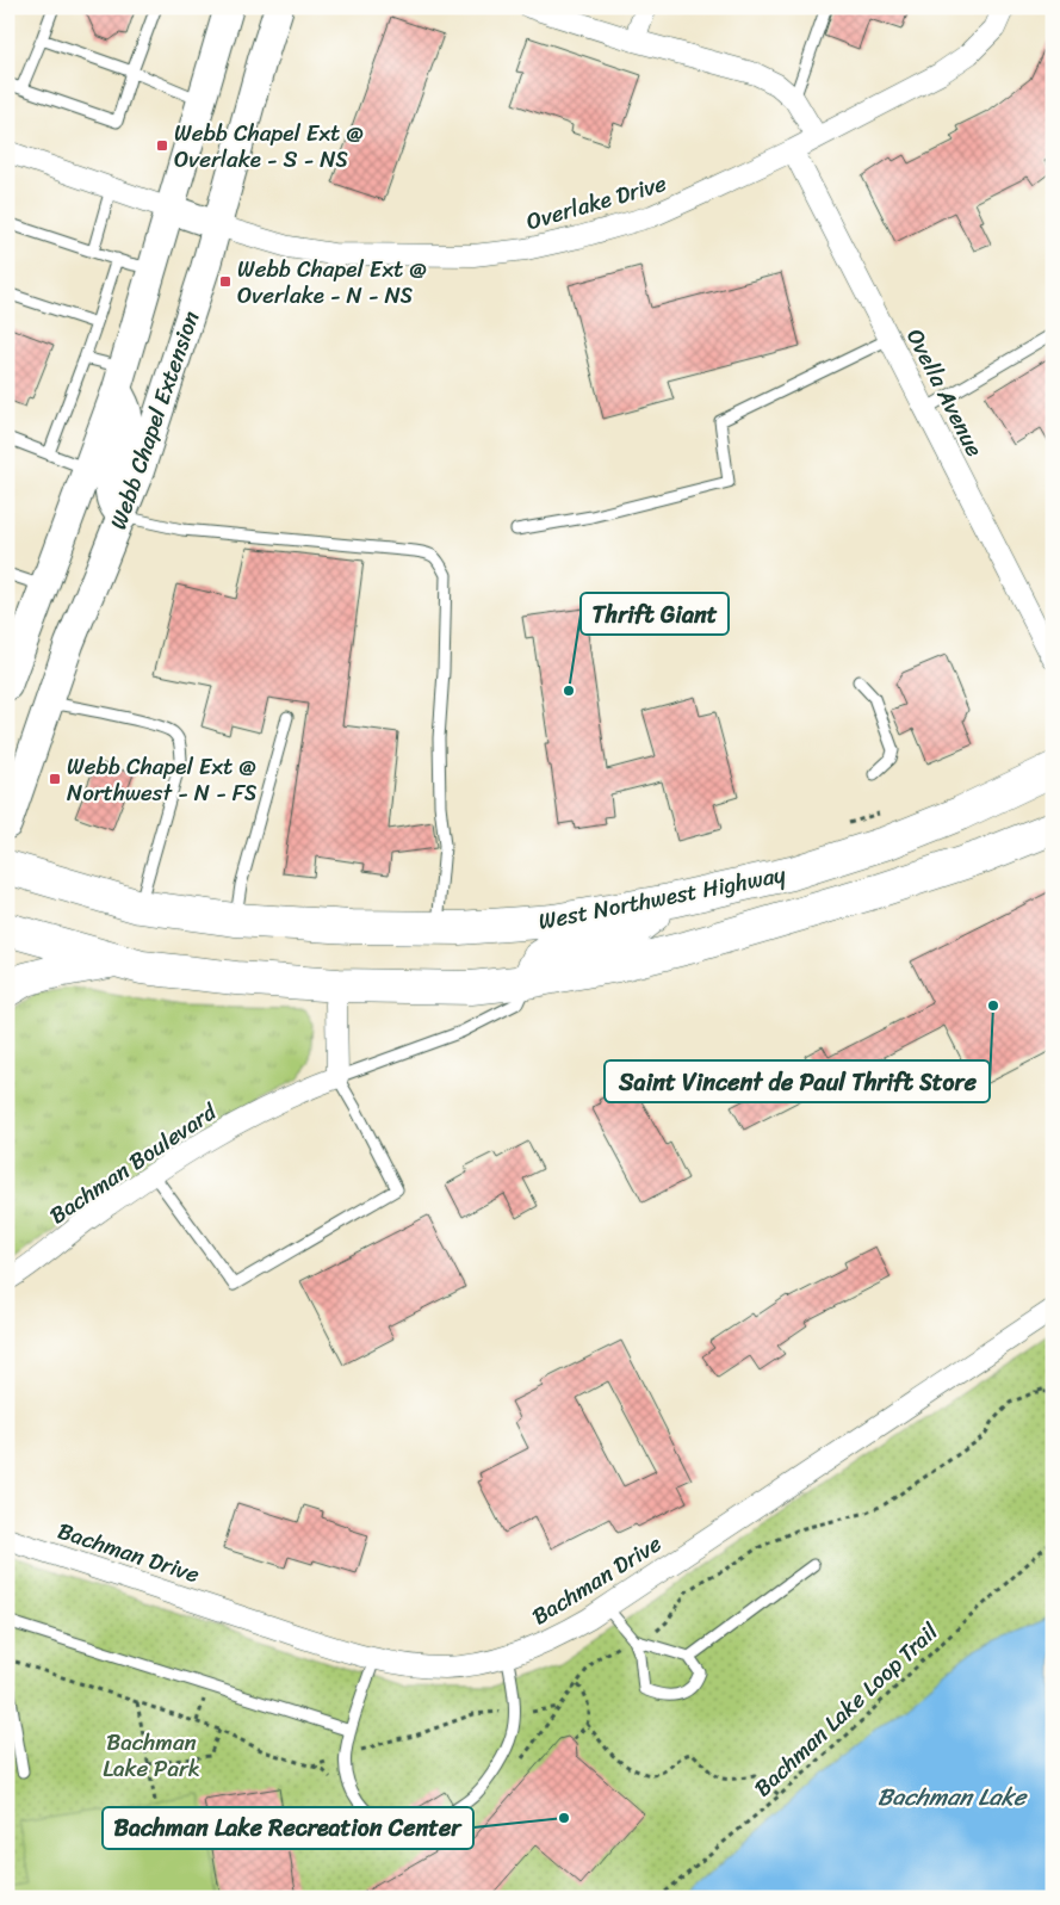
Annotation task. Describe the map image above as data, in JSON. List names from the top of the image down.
{
  "streets": {
    "main road": ["Webb Chapel Extension", "West Northwest Highway"],
    "street": [
      "Overlake Drive",
      "Ovella Avenue",
      "Bachman Boulevard",
      "Bachman Drive"
    ],
    "path": ["Bachman Lake Loop Trail"]
  },
  "crossings": [
    ["Overlake Drive", "Ovella Avenue"],
    ["Overlake Drive", "Webb Chapel Extension"]
  ],
  "water": ["Bachman Lake"],
  "parks": ["Bachman Lake Park"],
  "places": {
    "transit": ["Webb Chapel Ext @ Overlake - S - NS", "Webb Chapel Ext @ Overlake - N - NS", "Webb Chapel Ext @ Northwest - N - FS"],
    "other": ["Thrift Giant", "Saint Vincent de Paul Thrift Store", "Bachman Lake Recreation Center"]
  }
}
